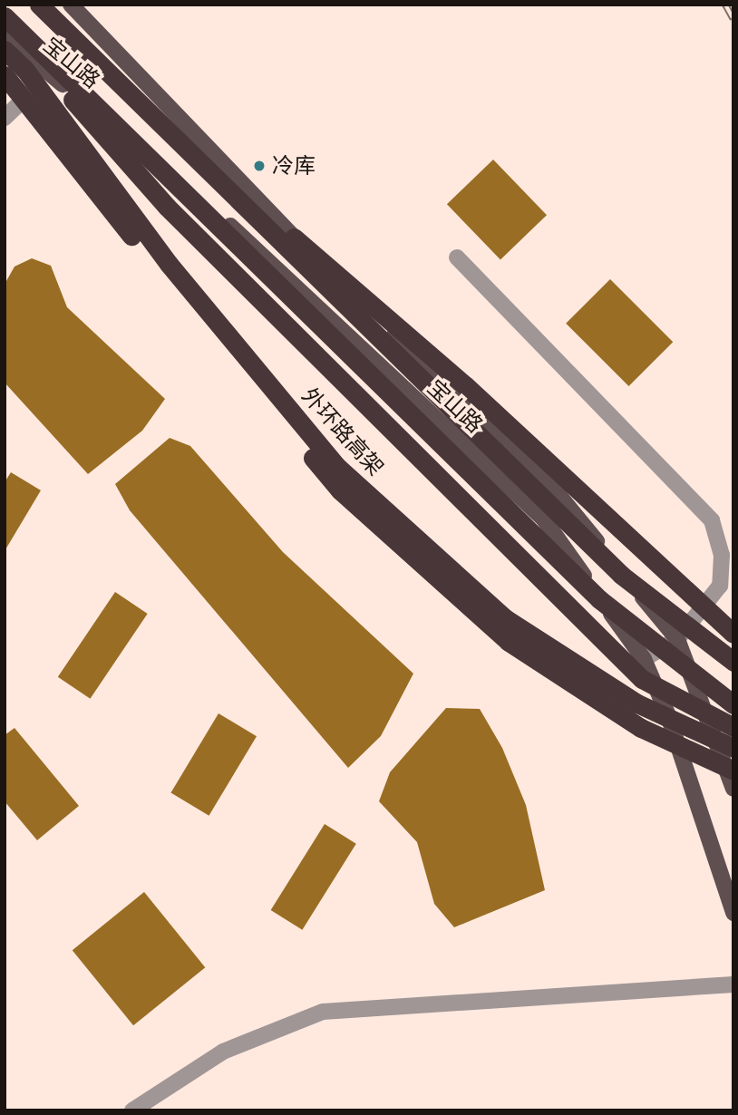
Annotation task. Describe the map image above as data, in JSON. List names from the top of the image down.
{
  "streets": {
    "highway": ["外环路高架"],
    "main road": ["宝山路"]
  },
  "places": ["冷库"]
}
